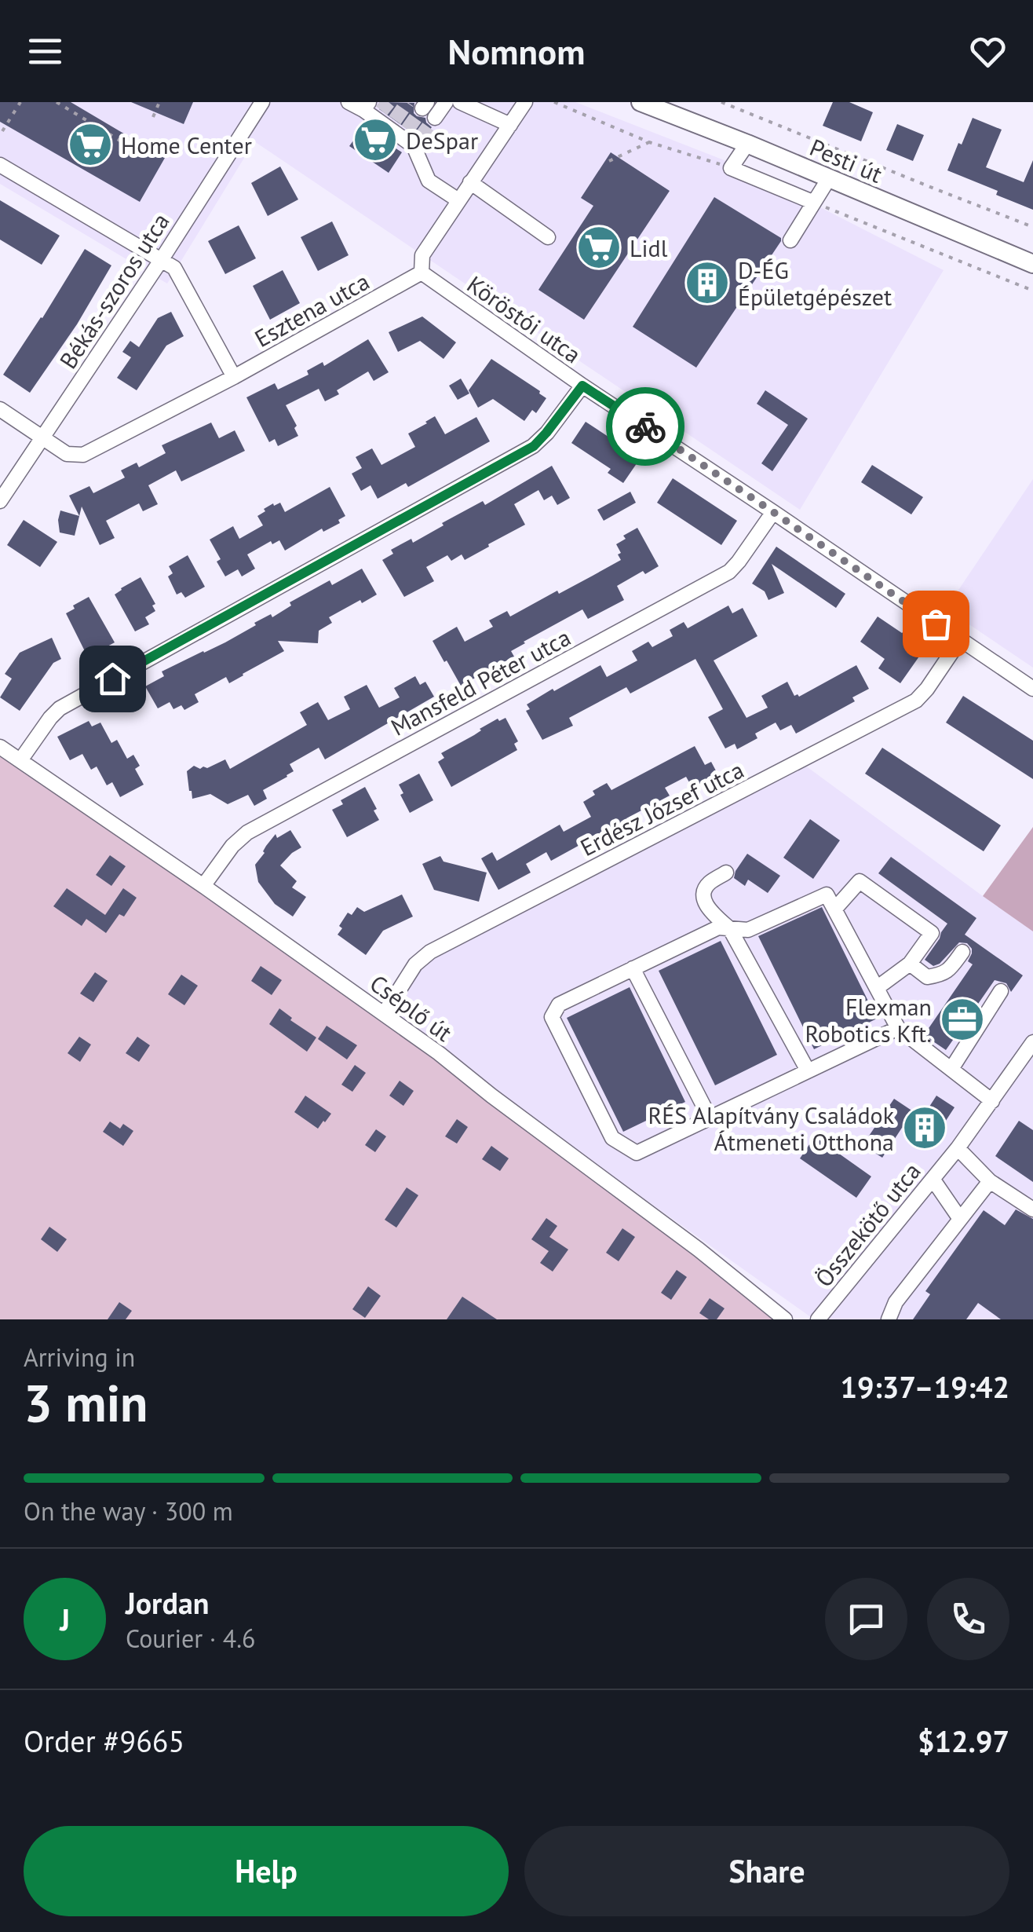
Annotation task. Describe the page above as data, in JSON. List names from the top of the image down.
{
  "streets": {
    "main road": ["Pesti út"],
    "street": [
      "Békás-szoros utca",
      "Esztena utca",
      "Köröstói utca",
      "Mansfeld Péter utca",
      "Erdész József utca",
      "Cséplő út",
      "Összekötő utca"
    ]
  },
  "crossings": [
    ["Békás-szoros utca", "Esztena utca"],
    ["Esztena utca", "Köröstói utca"],
    ["Köröstói utca", "Mansfeld Péter utca"],
    ["Köröstói utca", "Erdész József utca"],
    ["Mansfeld Péter utca", "Cséplő út"],
    ["Erdész József utca", "Cséplő út"]
  ],
  "places": {
    "supermarket": ["DeSpar", "Home Center", "Lidl"],
    "building": ["D-ÉG Épületgépészet", "RÉS Alapítvány Családok Átmeneti Otthona"],
    "office": ["Flexman Robotics Kft."]
  },
  "page": {
    "header": "Nomnom",
    "heading": ["3 min", "Arriving in", "19:37–19:42"],
    "panel": [
      "Jordan",
      "Courier · 4.6",
      "Order #9665",
      "$12.97"
    ],
    "bar": "On the way · 300 m",
    "round": "J",
    "buttons": ["Help", "Share"]
  }
}
